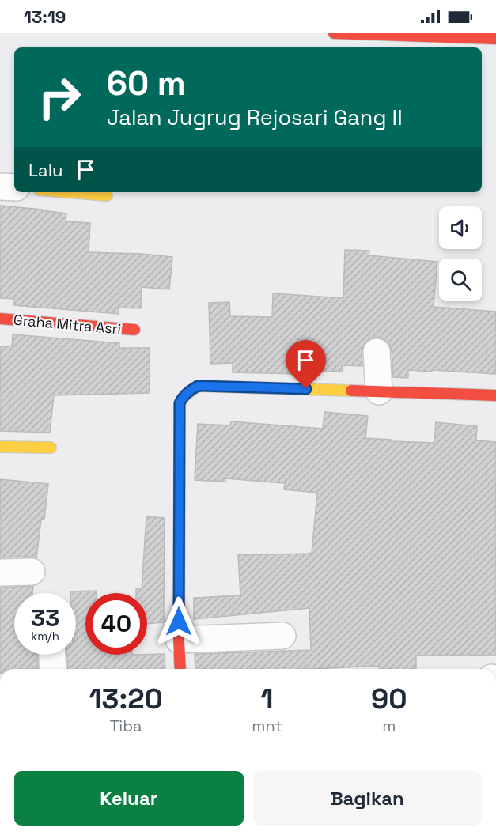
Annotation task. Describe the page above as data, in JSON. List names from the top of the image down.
{
  "streets": {
    "street": ["Graha Mitra Asri"]
  },
  "page": {
    "status": "13:19",
    "turn": ["60 m", "Jalan Jugrug Rejosari Gang II"],
    "then": "Lalu",
    "speed": "33 km/h",
    "limit": "40",
    "eta": [
      "13:20",
      "Tiba",
      "1",
      "mnt",
      "90",
      "m"
    ],
    "buttons": ["Keluar", "Bagikan"]
  }
}
